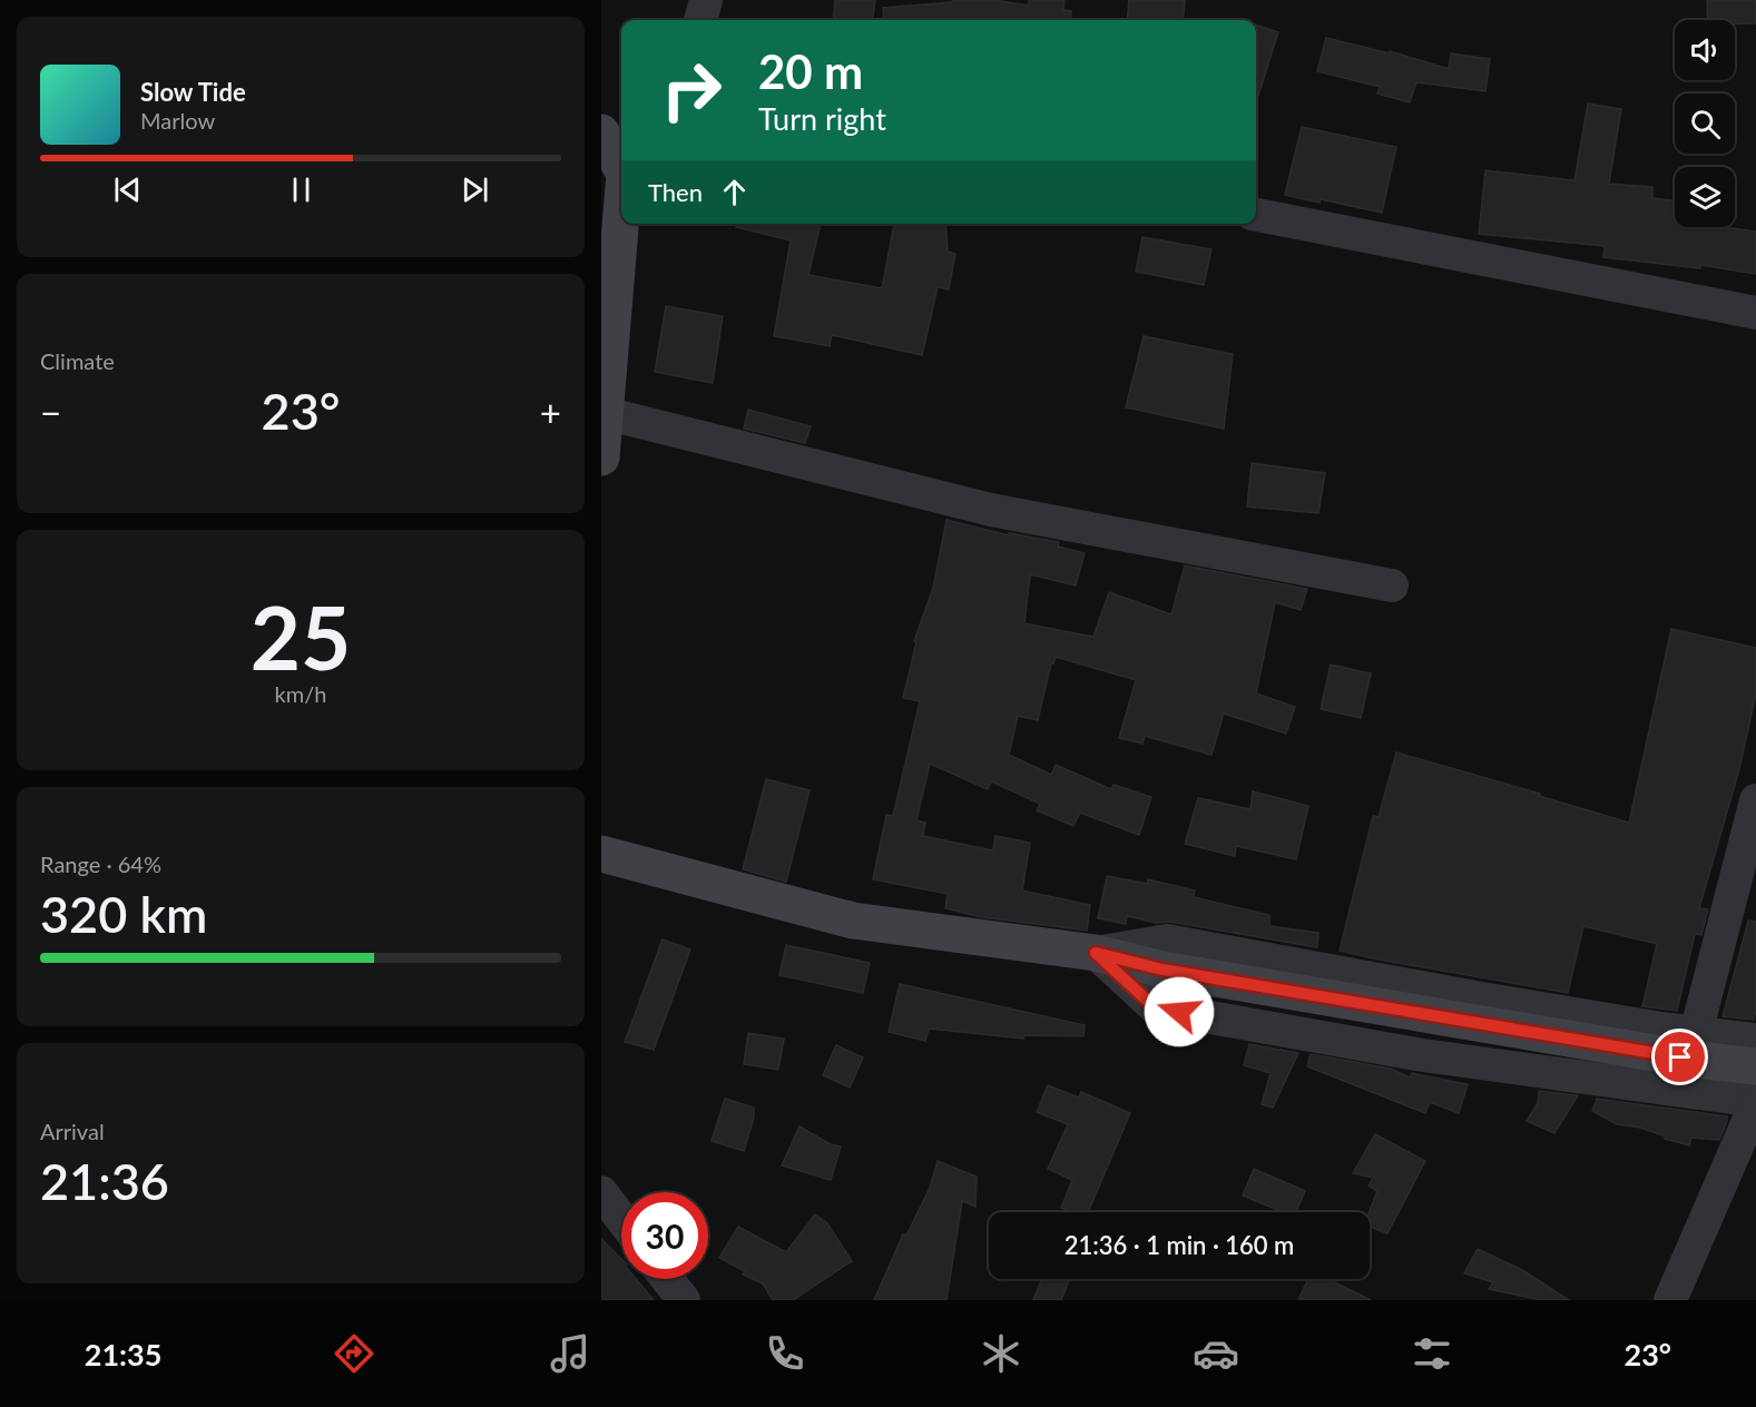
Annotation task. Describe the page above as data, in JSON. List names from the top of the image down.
{
  "page": {
    "turn": ["20 m", "Turn right"],
    "song": ["Slow Tide", "Marlow"],
    "then": "Then",
    "tile": [
      "Climate",
      ["25", "km/h"],
      ["Range · 64%", "320 km"],
      ["Arrival", "21:36"]
    ],
    "heat": ["−", "23°", "+"],
    "limit": "30",
    "trip": "21:36 · 1 min · 160 m",
    "tabs": ["21:35", "23°"]
  }
}
